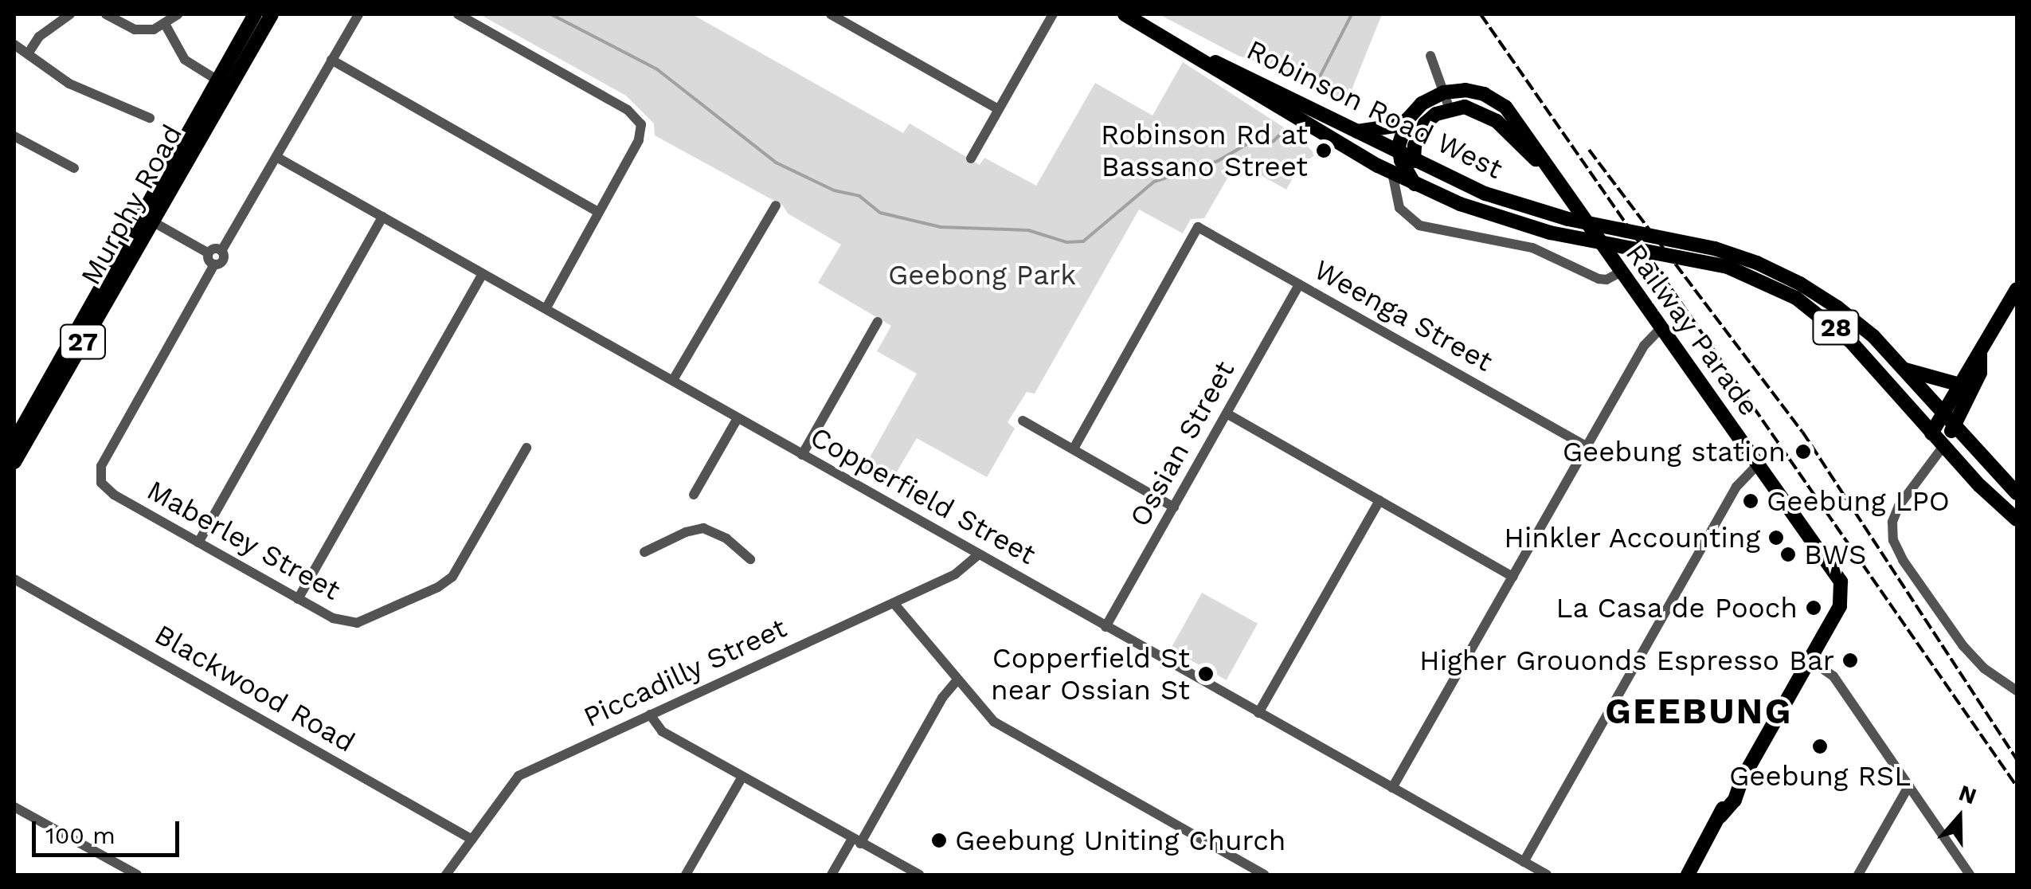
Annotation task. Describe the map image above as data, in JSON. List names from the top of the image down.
{
  "streets": {
    "main road": [
      "Robinson Road West",
      "Murphy Road",
      "28",
      "Railway Parade",
      "27"
    ],
    "street": [
      "Weenga Street",
      "Ossian Street",
      "Copperfield Street",
      "Maberley Street",
      "Piccadilly Street",
      "Blackwood Road"
    ]
  },
  "crossings": [
    ["Robinson Road West", "28"],
    ["Robinson Road West", "Railway Parade"],
    ["Weenga Street", "Ossian Street"],
    ["Ossian Street", "Copperfield Street"],
    ["Copperfield Street", "Piccadilly Street"],
    ["Piccadilly Street", "Blackwood Road"]
  ],
  "districts": ["GEEBUNG"],
  "parks": ["Geebong Park"],
  "places": [
    "Robinson Rd at Bassano Street",
    "Geebung station",
    "Geebung LPO",
    "Hinkler Accounting",
    "BWS",
    "La Casa de Pooch",
    "Higher Grouonds Espresso Bar",
    "Copperfield St near Ossian St",
    "Geebung RSL",
    "Geebung Uniting Church"
  ],
  "scale_bar": "100 m",
  "north": "top"
}
